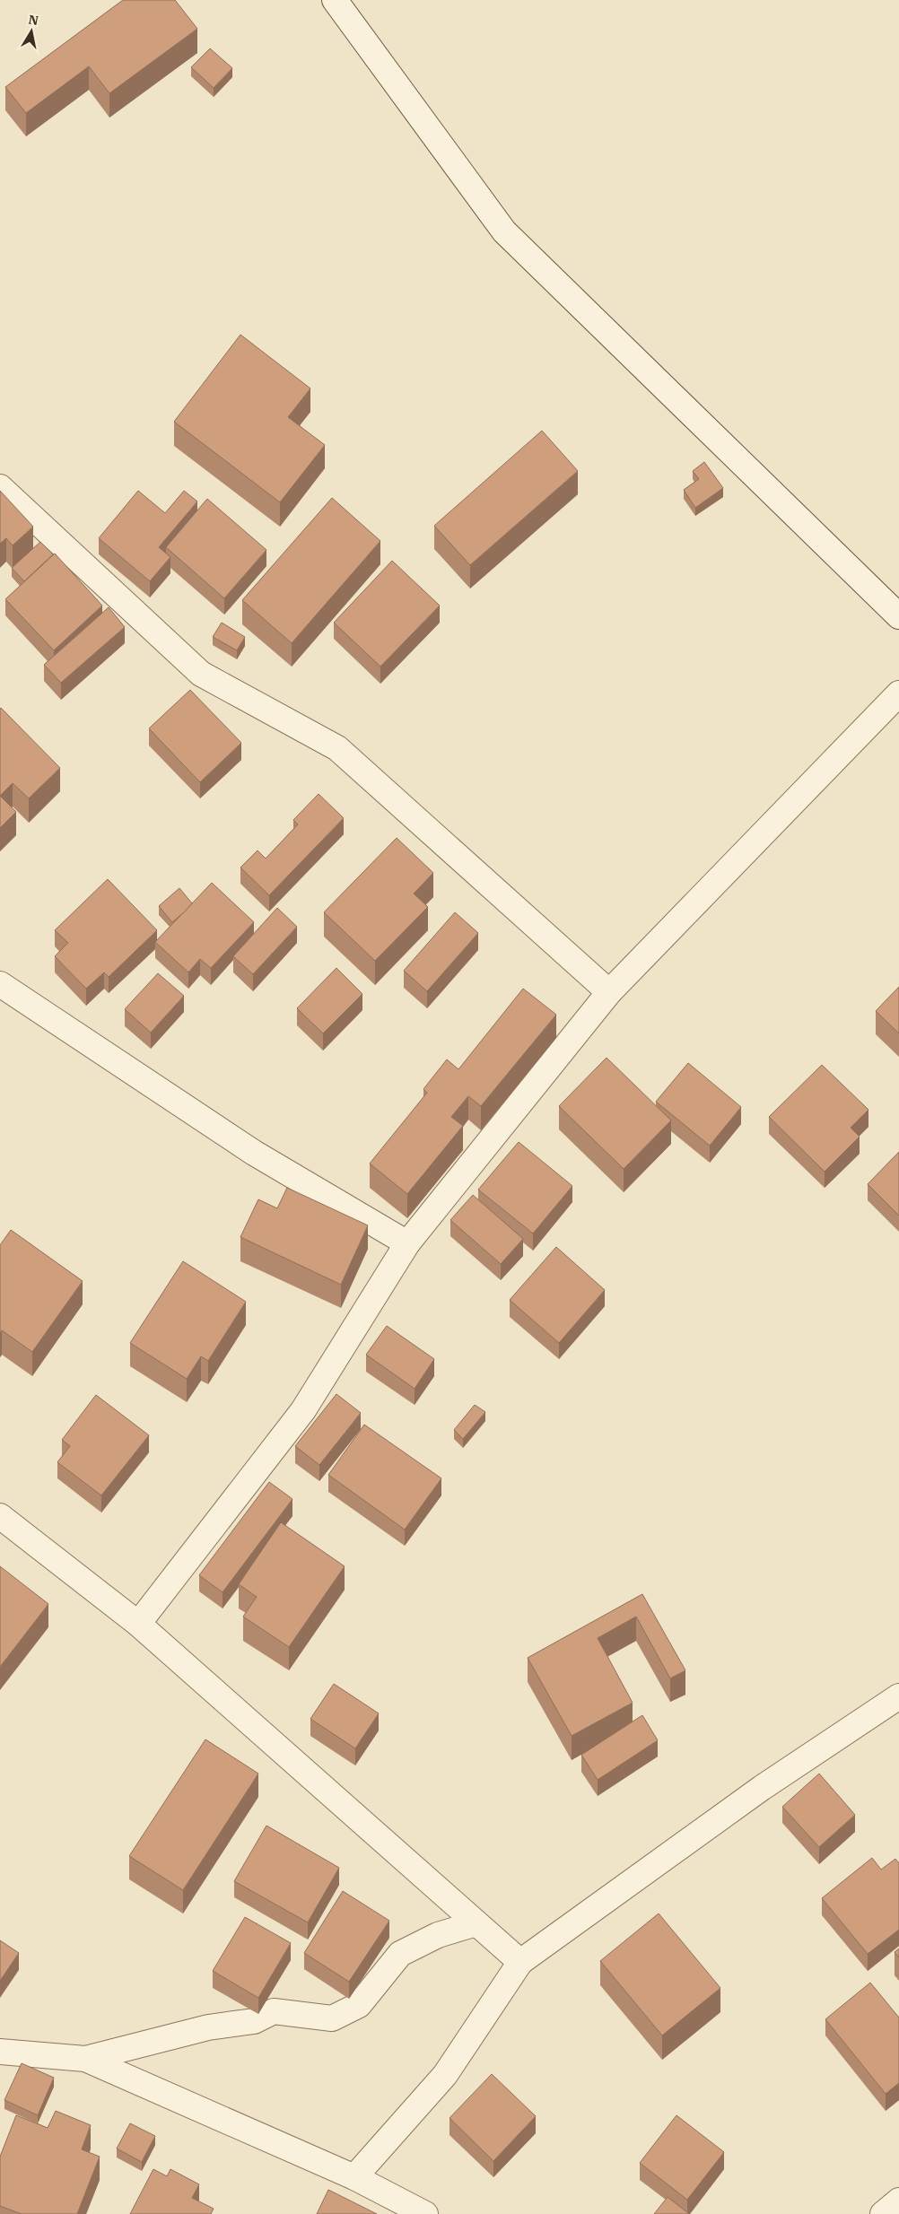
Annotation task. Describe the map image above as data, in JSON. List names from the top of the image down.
{
  "north": "top"
}
